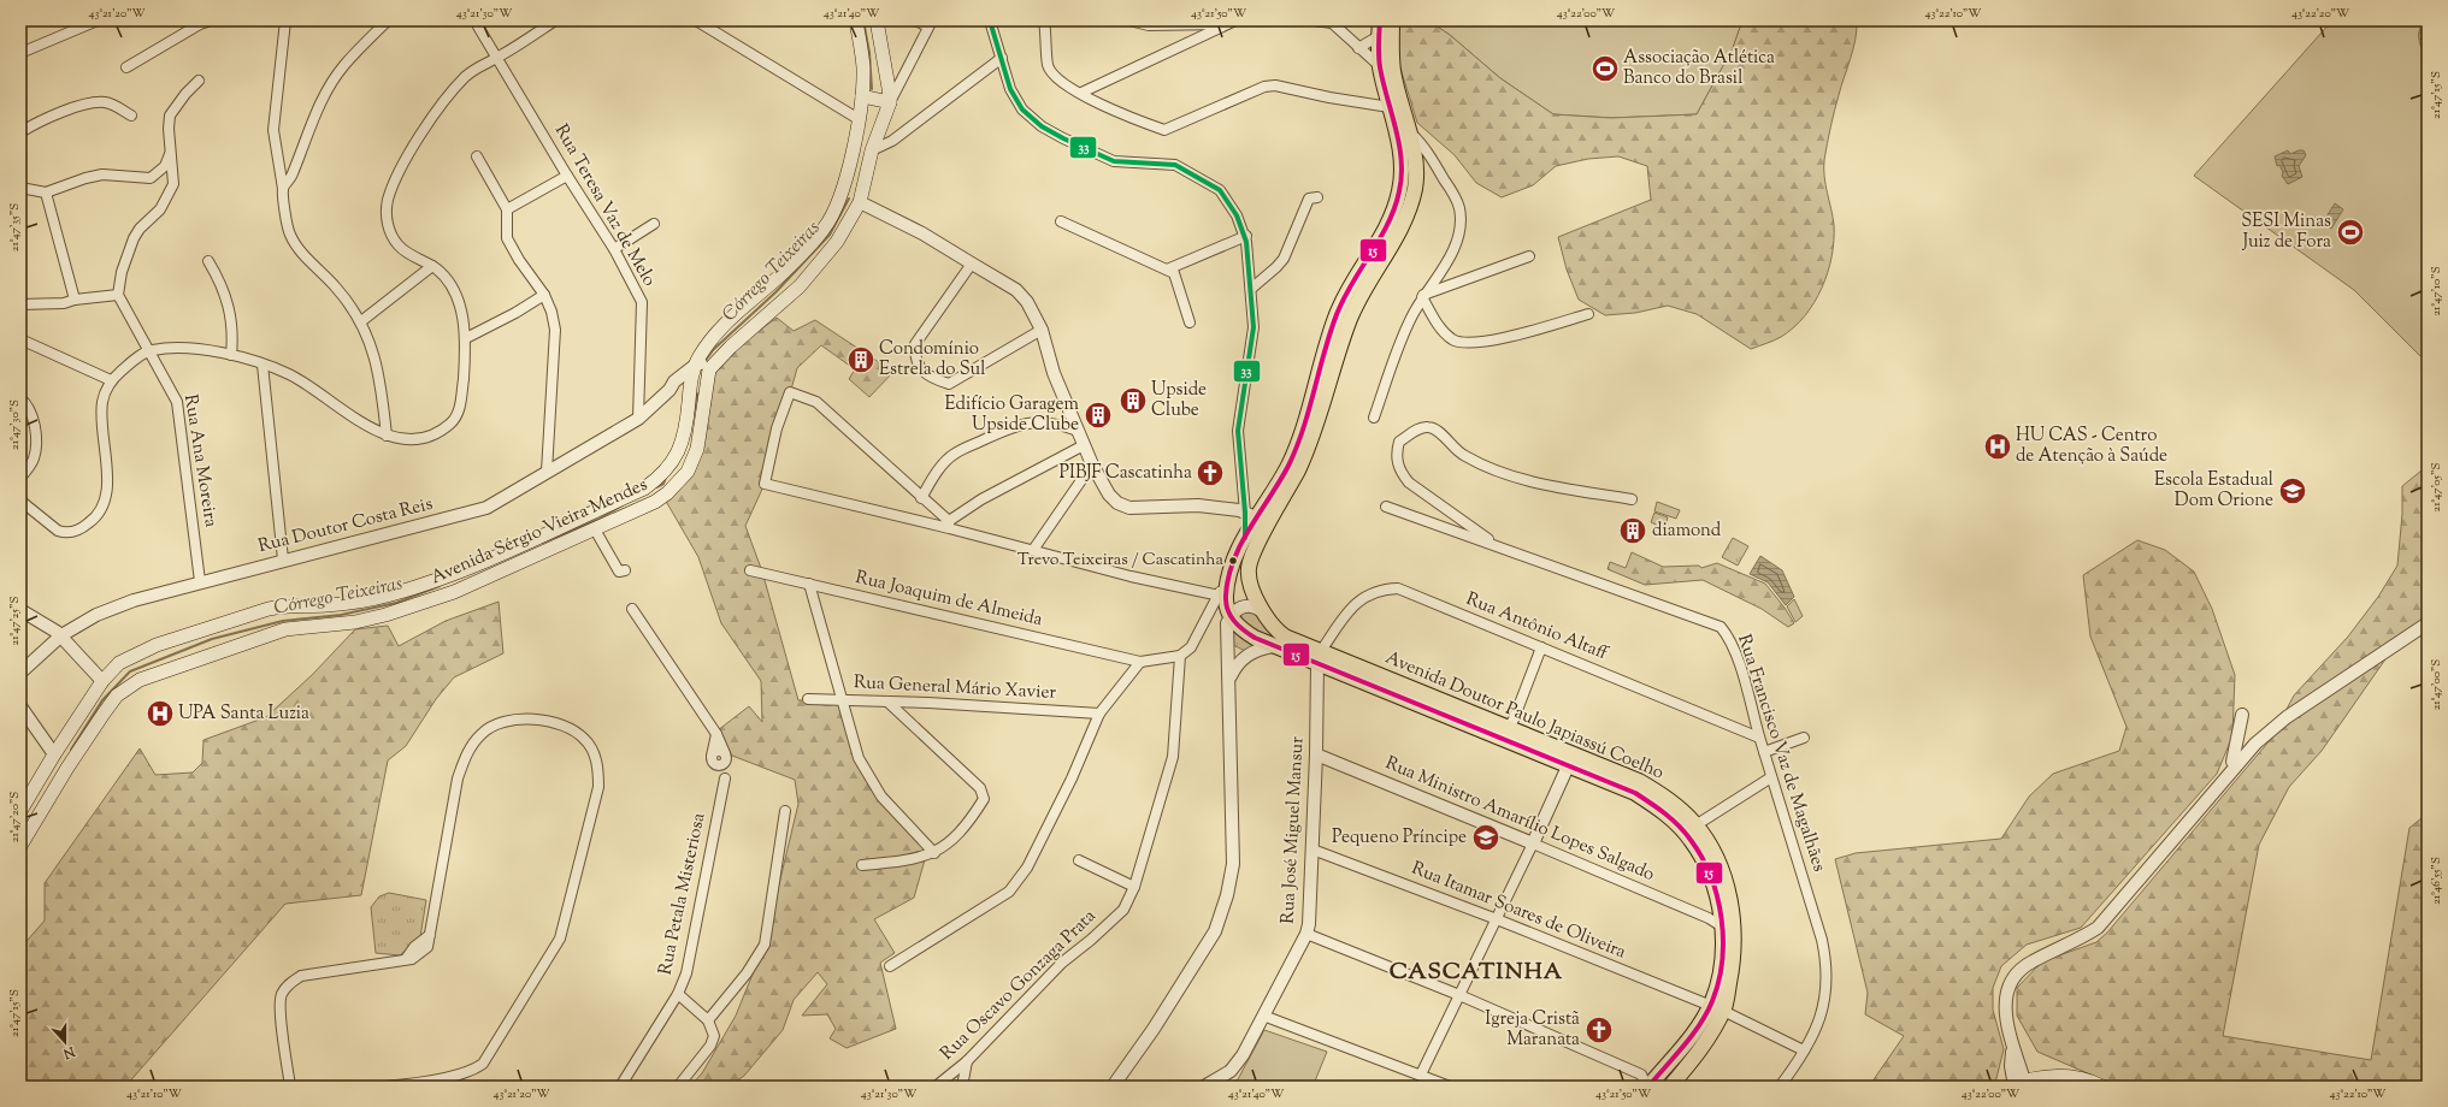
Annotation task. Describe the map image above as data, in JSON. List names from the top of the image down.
{
  "streets": {
    "main road": ["Avenida Sérgio Vieira Mendes", "Avenida Doutor Paulo Japiassú Coelho"],
    "street": [
      "Rua Teresa Vaz de Melo",
      "Rua Ana Moreira",
      "Rua Doutor Costa Reis",
      "Rua Joaquim de Almeida",
      "Rua Antônio Altaff",
      "Rua General Mário Xavier",
      "Rua Francisco Vaz de Magalhães",
      "Rua Ministro Amarílio Lopes Salgado",
      "Rua José Miguel Mansur",
      "Rua Petala Misteriosa",
      "Rua Itamar Soares de Oliveira",
      "Rua Oscavo Gonzaga Prata"
    ]
  },
  "crossings": [
    ["Rua Teresa Vaz de Melo", "Rua Doutor Costa Reis"],
    ["Rua Ana Moreira", "Rua Doutor Costa Reis"],
    ["Rua Doutor Costa Reis", "Avenida Sérgio Vieira Mendes"],
    ["Rua Antônio Altaff", "Avenida Doutor Paulo Japiassú Coelho"],
    ["Rua Antônio Altaff", "Rua Francisco Vaz de Magalhães"],
    ["Rua Antônio Altaff", "Rua José Miguel Mansur"],
    ["Avenida Doutor Paulo Japiassú Coelho", "Rua Ministro Amarílio Lopes Salgado"],
    ["Avenida Doutor Paulo Japiassú Coelho", "Rua José Miguel Mansur"],
    ["Avenida Doutor Paulo Japiassú Coelho", "Rua Itamar Soares de Oliveira"],
    ["Rua Francisco Vaz de Magalhães", "Rua Itamar Soares de Oliveira"],
    ["Rua Ministro Amarílio Lopes Salgado", "Rua José Miguel Mansur"],
    ["Rua José Miguel Mansur", "Rua Itamar Soares de Oliveira"]
  ],
  "districts": ["CASCATINHA"],
  "water": ["Córrego Teixeiras"],
  "places": {
    "sports": ["Associação Atlética Banco do Brasil", "SESI Minas Juiz de Fora"],
    "building": [
      "Condomínio Estrela do Sul",
      "Upside Clube",
      "Edifício Garagem Upside Clube",
      "diamond"
    ],
    "hospital": ["HU CAS - Centro de Atenção à Saúde", "UPA Santa Luzia"],
    "church": ["PIBJF Cascatinha", "Igreja Cristã Maranata"],
    "school or university": ["Escola Estadual Dom Orione", "Pequeno Príncipe"],
    "other": ["Trevo Teixeiras / Cascatinha"]
  },
  "lines": ["transit line 33", "transit line 15"],
  "north": "bottom",
  "coordinates": [
    "43°21'20\"W",
    "43°21'30\"W",
    "43°21'40\"W",
    "43°21'50\"W",
    "43°22'00\"W",
    "43°22'10\"W",
    "43°22'20\"W",
    "21°47'15\"S",
    "21°47'35\"S",
    "21°47'10\"S",
    "21°47'30\"S",
    "21°47'05\"S",
    "21°47'25\"S",
    "21°47'00\"S",
    "21°47'20\"S",
    "21°46'55\"S",
    "43°21'10\"W"
  ]
}
